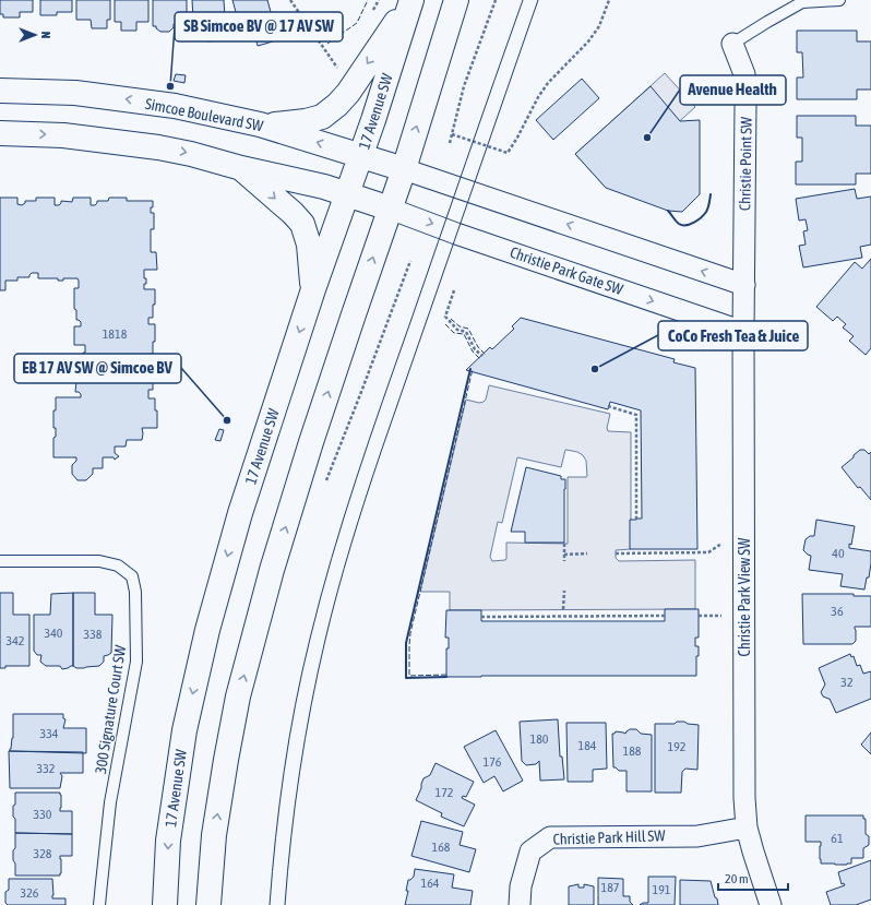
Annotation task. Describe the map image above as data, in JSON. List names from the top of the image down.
{
  "streets": {
    "main road": ["17 Avenue SW", "Simcoe Boulevard SW"],
    "street": [
      "Christie Point SW",
      "Christie Park Gate SW",
      "Christie Park View SW",
      "Christie Park Hill SW"
    ],
    "lane": ["300 Signature Court SW"]
  },
  "crossings": [
    ["17 Avenue SW", "Simcoe Boulevard SW"],
    ["Christie Point SW", "Christie Park View SW"],
    ["Christie Park Gate SW", "Christie Park View SW"],
    ["Christie Park View SW", "Christie Park Hill SW"]
  ],
  "places": [
    "SB Simcoe BV @ 17 AV SW",
    "Avenue Health",
    "CoCo Fresh Tea & Juice",
    "EB 17 AV SW @ Simcoe BV"
  ],
  "house_numbers": [
    "1818",
    "40",
    "36",
    "340",
    "338",
    "342",
    "32",
    "334",
    "180",
    "184",
    "192",
    "188",
    "176",
    "332",
    "172",
    "330",
    "61",
    "168",
    "328",
    "164",
    "187",
    "191",
    "326"
  ],
  "scale_bar": "20 m",
  "north": "right"
}
